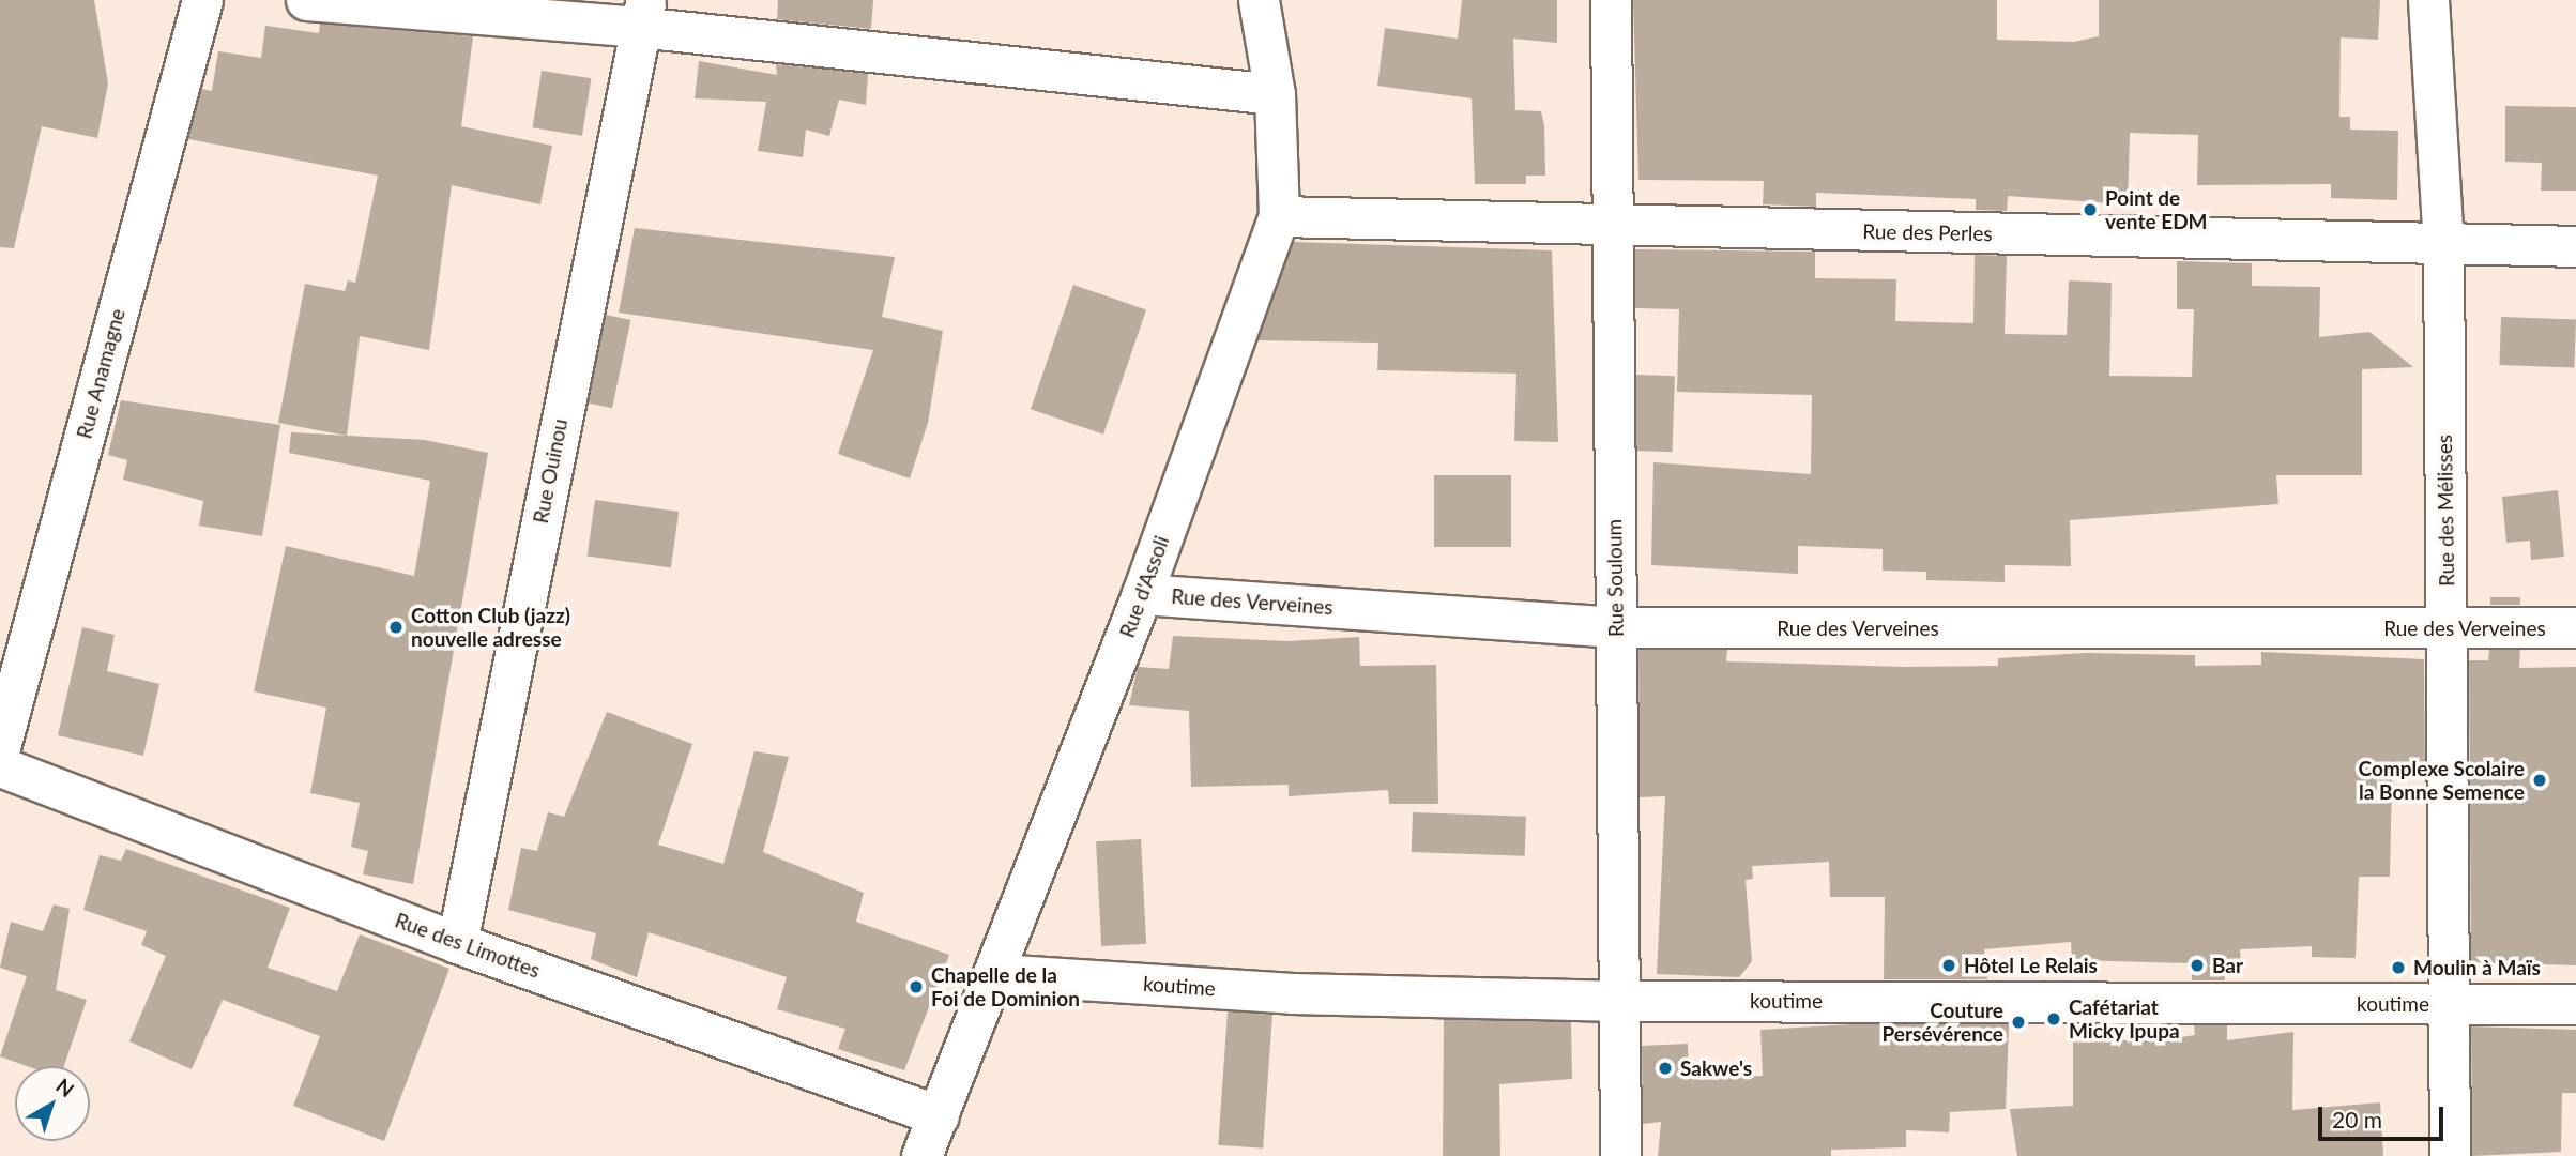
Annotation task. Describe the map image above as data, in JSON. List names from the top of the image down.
{
  "streets": {
    "street": [
      "Rue des Perles",
      "Rue Anamagne",
      "Rue Ouinou",
      "Rue des Mélisses",
      "Rue Souloum",
      "Rue d'Assoli",
      "Rue des Verveines",
      "Rue des Limottes",
      "koutime"
    ]
  },
  "crossings": [
    ["Rue des Perles", "Rue des Mélisses"],
    ["Rue des Perles", "Rue Souloum"],
    ["Rue des Perles", "Rue d'Assoli"],
    ["Rue Ouinou", "Rue des Limottes"],
    ["Rue des Mélisses", "Rue des Verveines"],
    ["Rue des Mélisses", "koutime"],
    ["Rue Souloum", "Rue des Verveines"],
    ["Rue Souloum", "koutime"],
    ["Rue d'Assoli", "Rue des Verveines"],
    ["Rue d'Assoli", "Rue des Limottes"],
    ["Rue d'Assoli", "koutime"]
  ],
  "places": [
    "Point de vente EDM",
    "Cotton Club (jazz) nouvelle adresse",
    "Complexe Scolaire la Bonne Semence",
    "Hôtel Le Relais",
    "Bar",
    "Moulin à Maïs",
    "Chapelle de la Foi de Dominion",
    "Cafétariat Micky Ipupa",
    "Couture Persévérence",
    "Sakwe's"
  ],
  "scale_bar": "20 m",
  "north": "top right"
}
